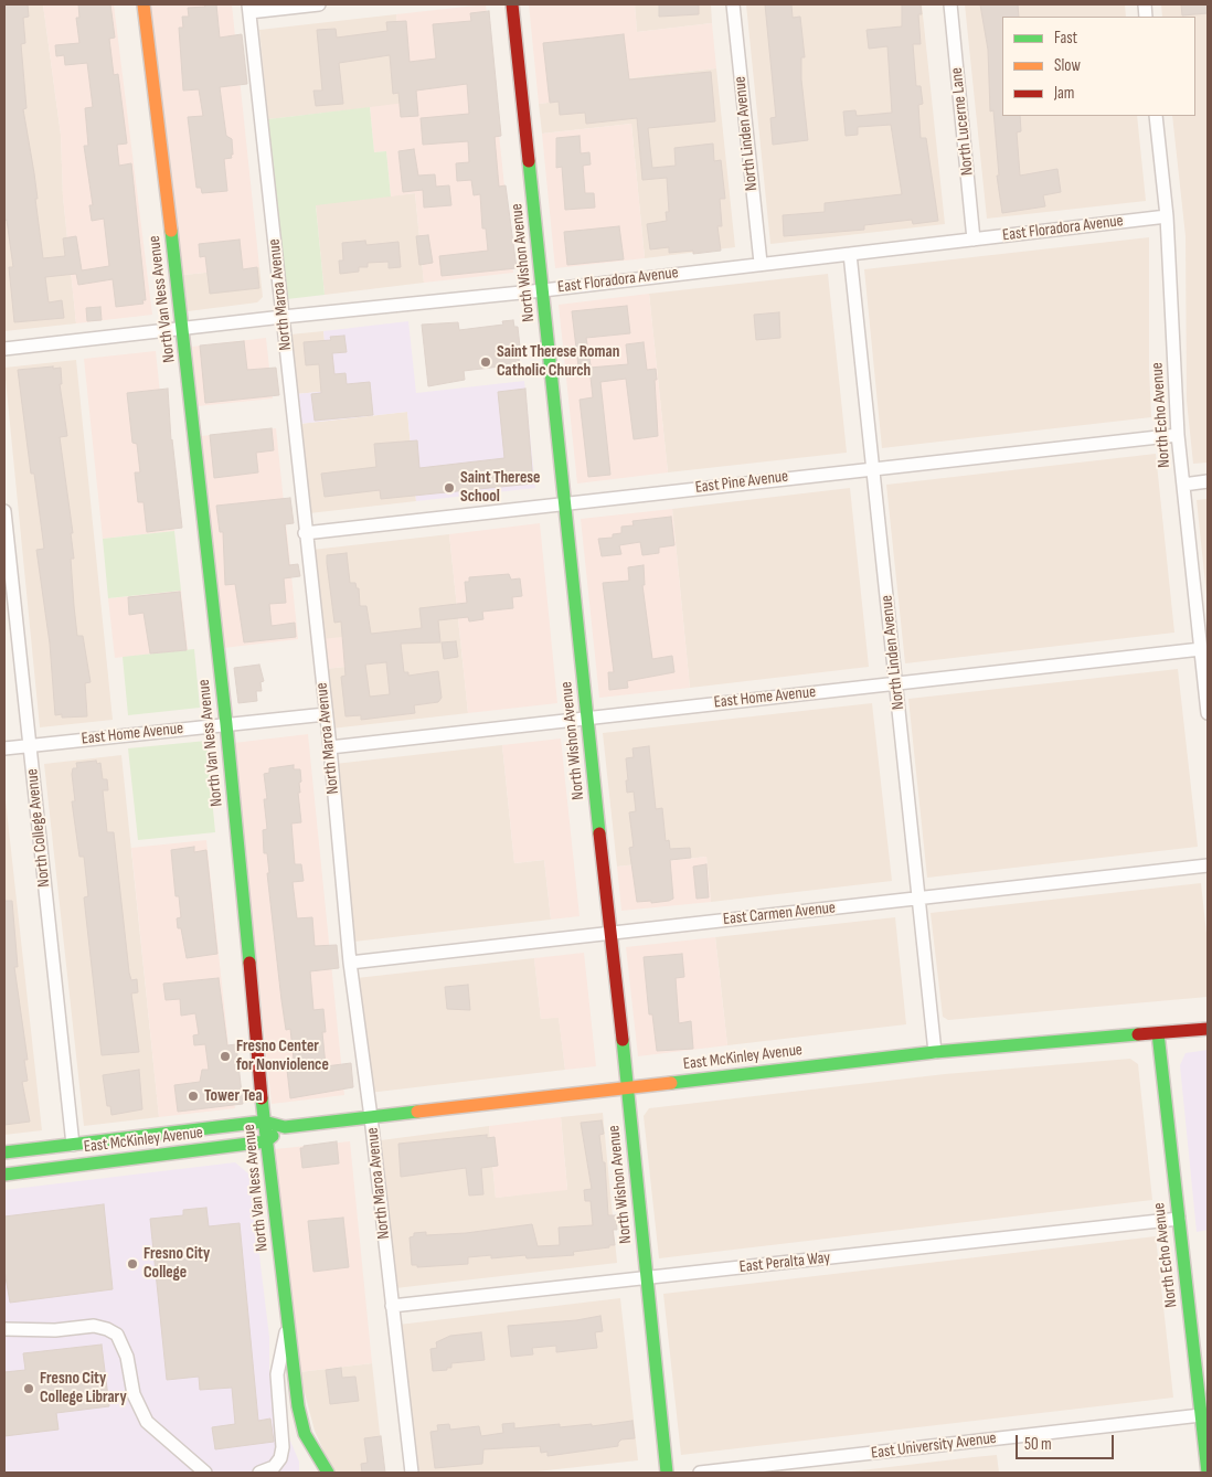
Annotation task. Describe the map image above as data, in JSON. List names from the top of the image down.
{
  "streets": {
    "main road": [
      "North Wishon Avenue",
      "North Van Ness Avenue",
      "North Echo Avenue",
      "East McKinley Avenue"
    ],
    "street": [
      "North Lucerne Lane",
      "North Linden Avenue",
      "East Floradora Avenue",
      "North Maroa Avenue",
      "East Pine Avenue",
      "East Home Avenue",
      "North College Avenue",
      "East Carmen Avenue",
      "East Peralta Way",
      "East University Avenue"
    ]
  },
  "crossings": [
    ["North Lucerne Lane", "East Floradora Avenue"],
    ["North Linden Avenue", "East Floradora Avenue"],
    ["North Linden Avenue", "East Pine Avenue"],
    ["North Linden Avenue", "East Home Avenue"],
    ["North Linden Avenue", "East Carmen Avenue"],
    ["North Linden Avenue", "East McKinley Avenue"],
    ["East Floradora Avenue", "North Wishon Avenue"],
    ["East Floradora Avenue", "North Maroa Avenue"],
    ["East Floradora Avenue", "North Van Ness Avenue"],
    ["East Floradora Avenue", "North Echo Avenue"],
    ["North Wishon Avenue", "East Pine Avenue"],
    ["North Wishon Avenue", "East Home Avenue"],
    ["North Wishon Avenue", "East Carmen Avenue"],
    ["North Wishon Avenue", "East McKinley Avenue"],
    ["North Wishon Avenue", "East Peralta Way"],
    ["North Maroa Avenue", "East Pine Avenue"],
    ["North Maroa Avenue", "East Home Avenue"],
    ["North Maroa Avenue", "East Carmen Avenue"],
    ["North Maroa Avenue", "East McKinley Avenue"],
    ["North Maroa Avenue", "East Peralta Way"],
    ["North Van Ness Avenue", "East Home Avenue"],
    ["North Van Ness Avenue", "East McKinley Avenue"],
    ["North Echo Avenue", "East Pine Avenue"],
    ["North Echo Avenue", "East Home Avenue"],
    ["North Echo Avenue", "East McKinley Avenue"],
    ["North Echo Avenue", "East Peralta Way"],
    ["North Echo Avenue", "East University Avenue"],
    ["East Home Avenue", "North College Avenue"],
    ["North College Avenue", "East McKinley Avenue"]
  ],
  "places": [
    "Saint Therese Roman Catholic Church",
    "Saint Therese School",
    "Fresno Center for Nonviolence",
    "Tower Tea",
    "Fresno City College",
    "Fresno City College Library"
  ],
  "legend": ["Fast", "Slow", "Jam"],
  "scale_bar": "50 m"
}
